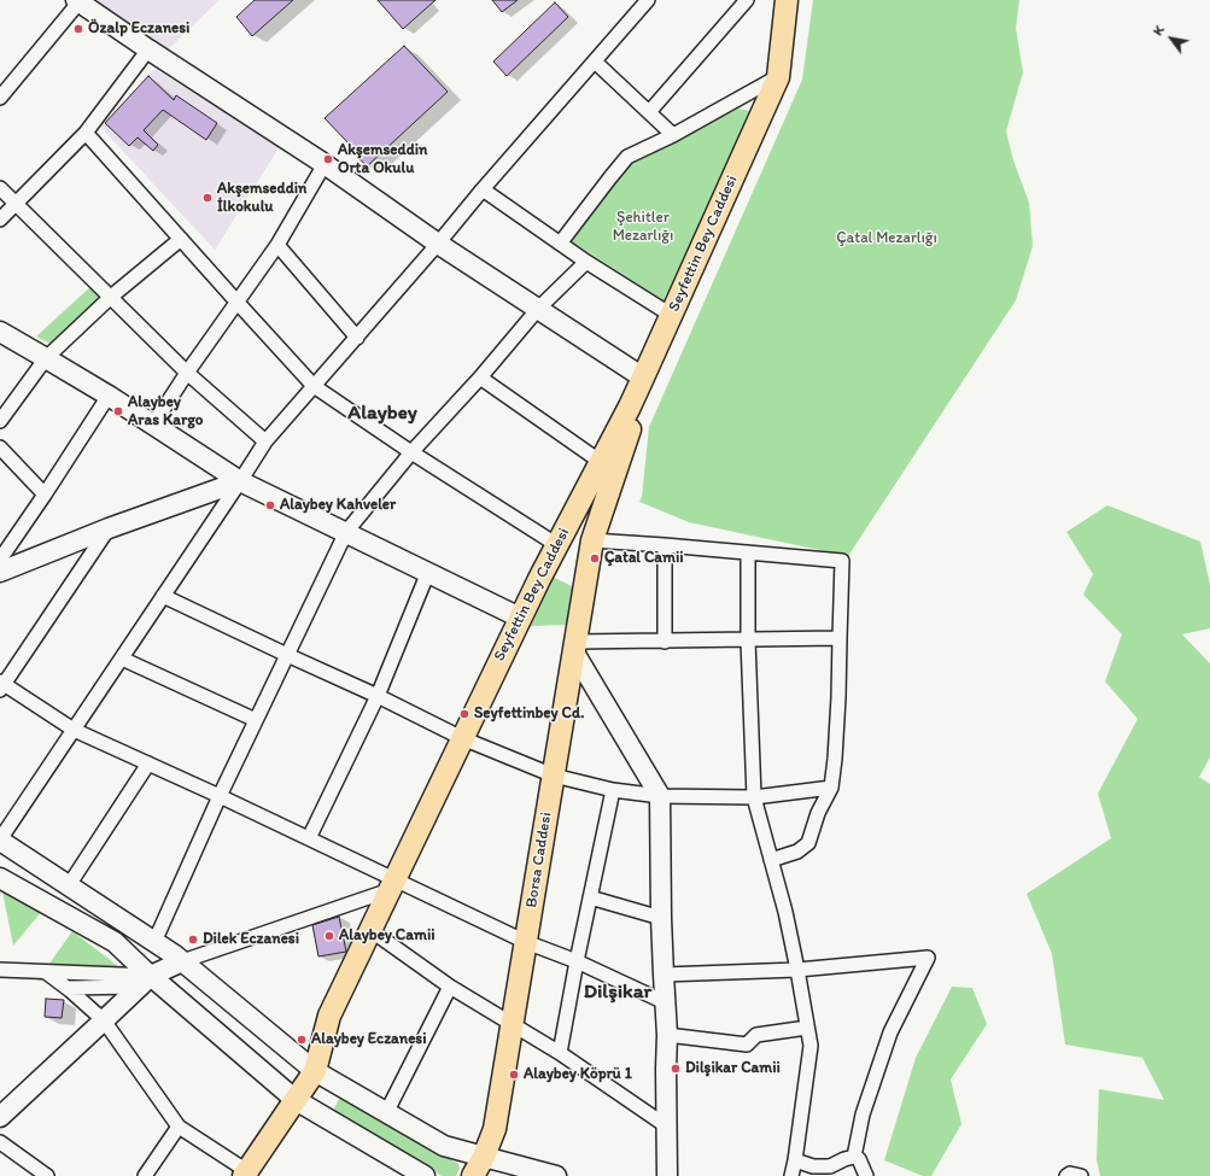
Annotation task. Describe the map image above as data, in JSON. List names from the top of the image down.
{
  "streets": {
    "main road": ["Seyfettin Bey Caddesi", "Borsa Caddesi"]
  },
  "crossings": [
    ["Seyfettin Bey Caddesi", "Borsa Caddesi"]
  ],
  "districts": ["Alaybey", "Dilşikar"],
  "parks": ["Şehitler Mezarlığı", "Çatal Mezarlığı"],
  "places": [
    "Özalp Eczanesi",
    "Akşemseddin Orta Okulu",
    "Akşemseddin İlkokulu",
    "Alaybey Aras Kargo",
    "Alaybey Kahveler",
    "Çatal Camii",
    "Seyfettinbey Cd.",
    "Alaybey Camii",
    "Dilek Eczanesi",
    "Alaybey Eczanesi",
    "Dilşikar Camii",
    "Alaybey Köprü 1"
  ],
  "north": "top left"
}
